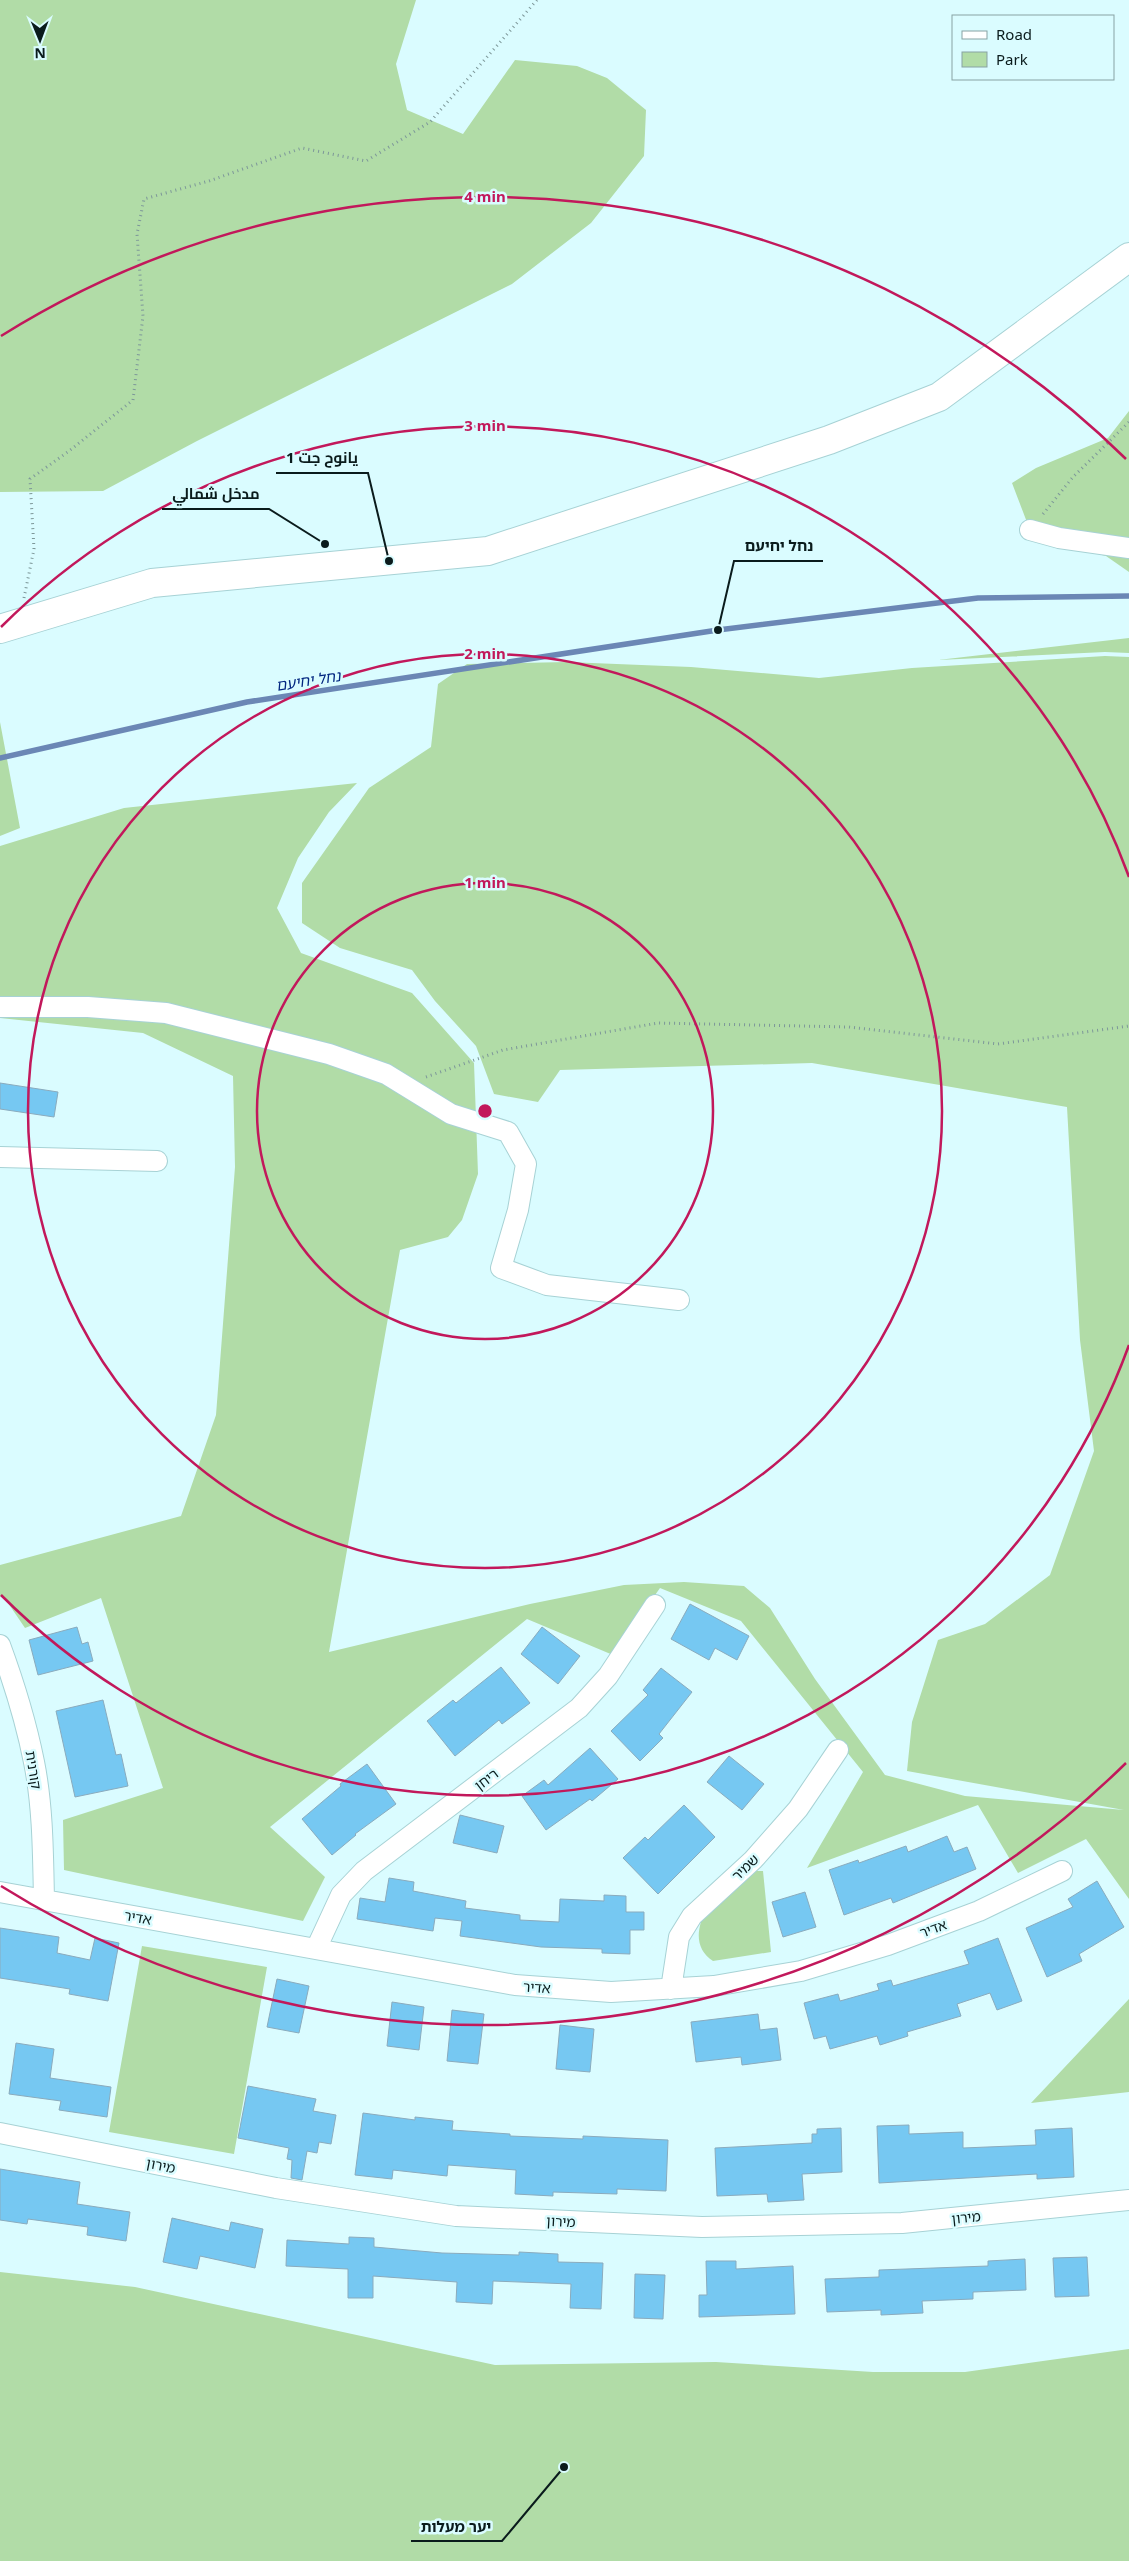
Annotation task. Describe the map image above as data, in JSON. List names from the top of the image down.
{
  "streets": {
    "street": [
      "קורנית",
      "ריחן",
      "שמיר",
      "אדיר",
      "מירון"
    ]
  },
  "crossings": [
    ["קורנית", "אדיר"],
    ["ריחן", "אדיר"],
    ["שמיר", "אדיר"]
  ],
  "water": ["נחל יחיעם"],
  "places": [
    "مدخل شمالي",
    "يانوح جت 1",
    "נחל יחיעם",
    "יער מעלות"
  ],
  "legend": ["Road", "Park"],
  "north": "bottom",
  "rings": [
    "4 min",
    "3 min",
    "2 min",
    "1 min"
  ]
}
